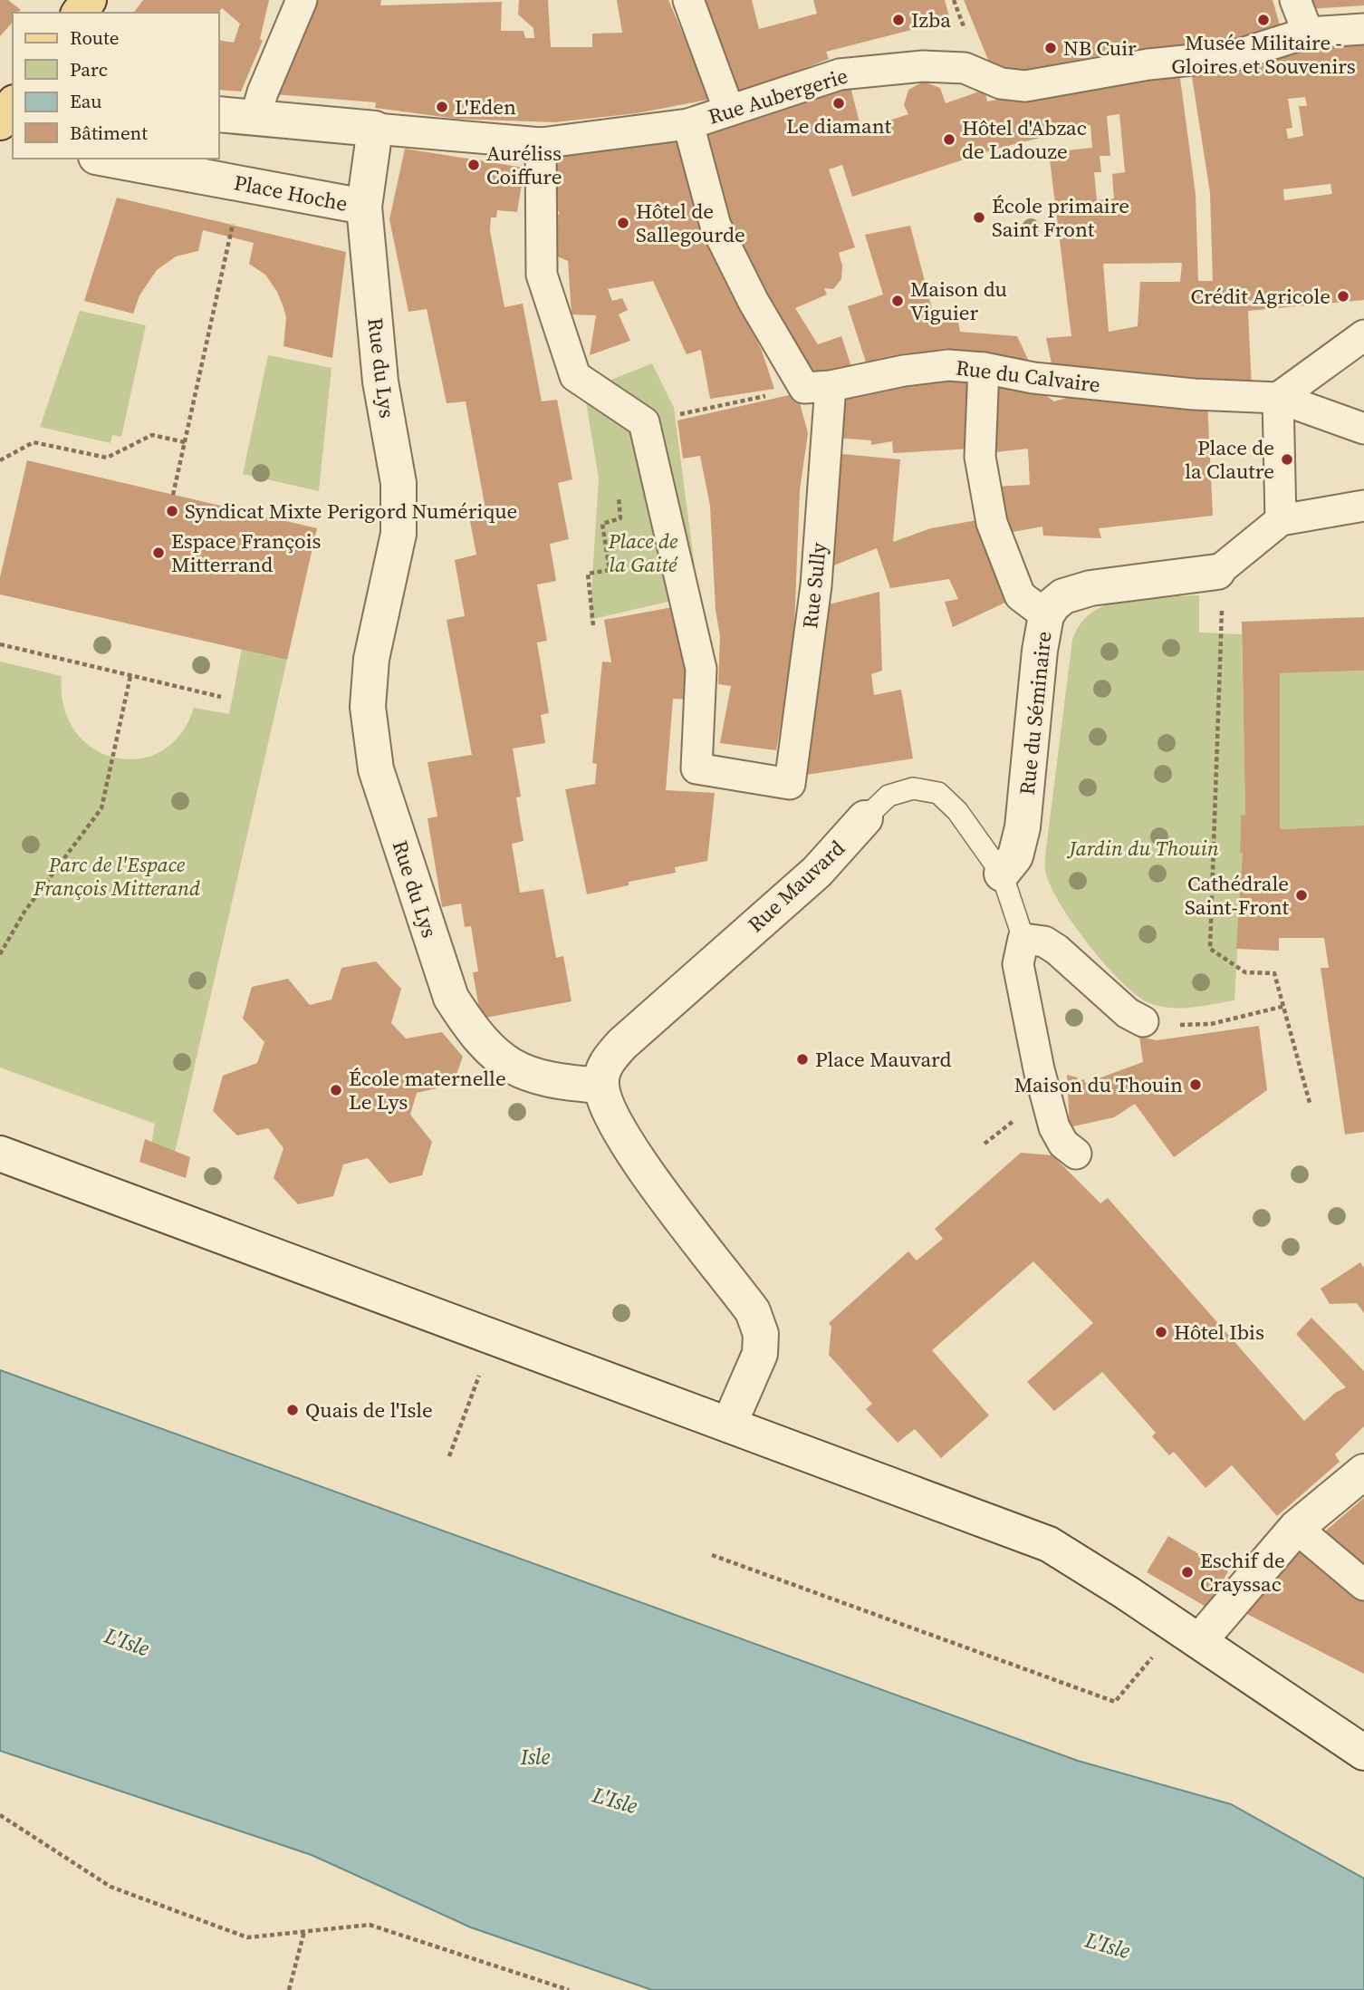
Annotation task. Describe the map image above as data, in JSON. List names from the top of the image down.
{
  "streets": {
    "street": [
      "Rue Aubergerie",
      "Place Hoche",
      "Rue du Lys",
      "Rue du Calvaire",
      "Rue Sully",
      "Rue du Séminaire",
      "Rue Mauvard"
    ]
  },
  "crossings": [
    ["Rue Aubergerie", "Place Hoche"],
    ["Rue Aubergerie", "Rue Sully"],
    ["Place Hoche", "Rue du Lys"],
    ["Rue du Lys", "Rue Mauvard"],
    ["Rue du Calvaire", "Rue Sully"],
    ["Rue du Séminaire", "Rue Mauvard"]
  ],
  "water": ["L'Isle", "Isle"],
  "parks": ["Place de la Gaité", "Jardin du Thouin", "Parc de l'Espace François Mitterand"],
  "places": [
    "Izba",
    "Musée Militaire - Gloires et Souvenirs",
    "NB Cuir",
    "Le diamant",
    "L'Eden",
    "Hôtel d'Abzac de Ladouze",
    "Auréliss Coiffure",
    "École primaire Saint Front",
    "Hôtel de Sallegourde",
    "Crédit Agricole",
    "Maison du Viguier",
    "Place de la Clautre",
    "Syndicat Mixte Perigord Numérique",
    "Espace François Mitterrand",
    "Cathédrale Saint-Front",
    "Place Mauvard",
    "Maison du Thouin",
    "École maternelle Le Lys",
    "Hôtel Ibis",
    "Quais de l'Isle",
    "Eschif de Crayssac"
  ],
  "legend": [
    "Route",
    "Parc",
    "Eau",
    "Bâtiment"
  ]
}
